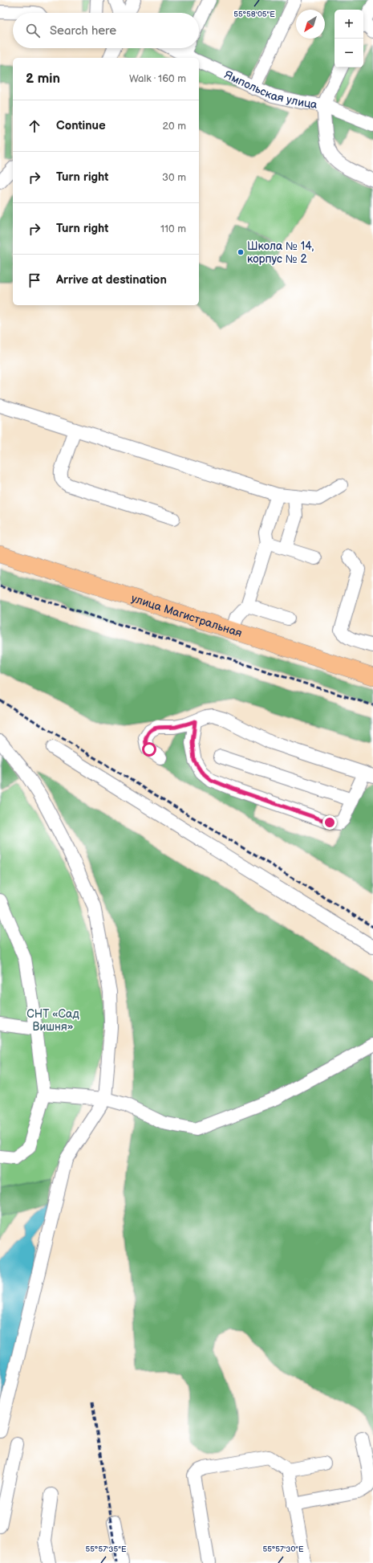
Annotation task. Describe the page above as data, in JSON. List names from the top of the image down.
{
  "streets": {
    "main road": ["улица Магистральная"],
    "street": ["Ямпольская улица"]
  },
  "parks": ["СНТ «Сад Вишня»"],
  "places": ["Школа № 14, корпус № 2"],
  "north": "bottom left",
  "page": {
    "map_buttons": ["+", "−"],
    "search": "Search here",
    "heading": ["2 min", "Walk · 160 m"],
    "list": [
      ["Continue", "20 m"],
      ["Turn right", "30 m"],
      ["Turn right", "110 m"],
      "Arrive at destination"
    ]
  },
  "coordinates": ["55°58'05\"E", "55°57'35\"E", "55°57'30\"E"]
}
